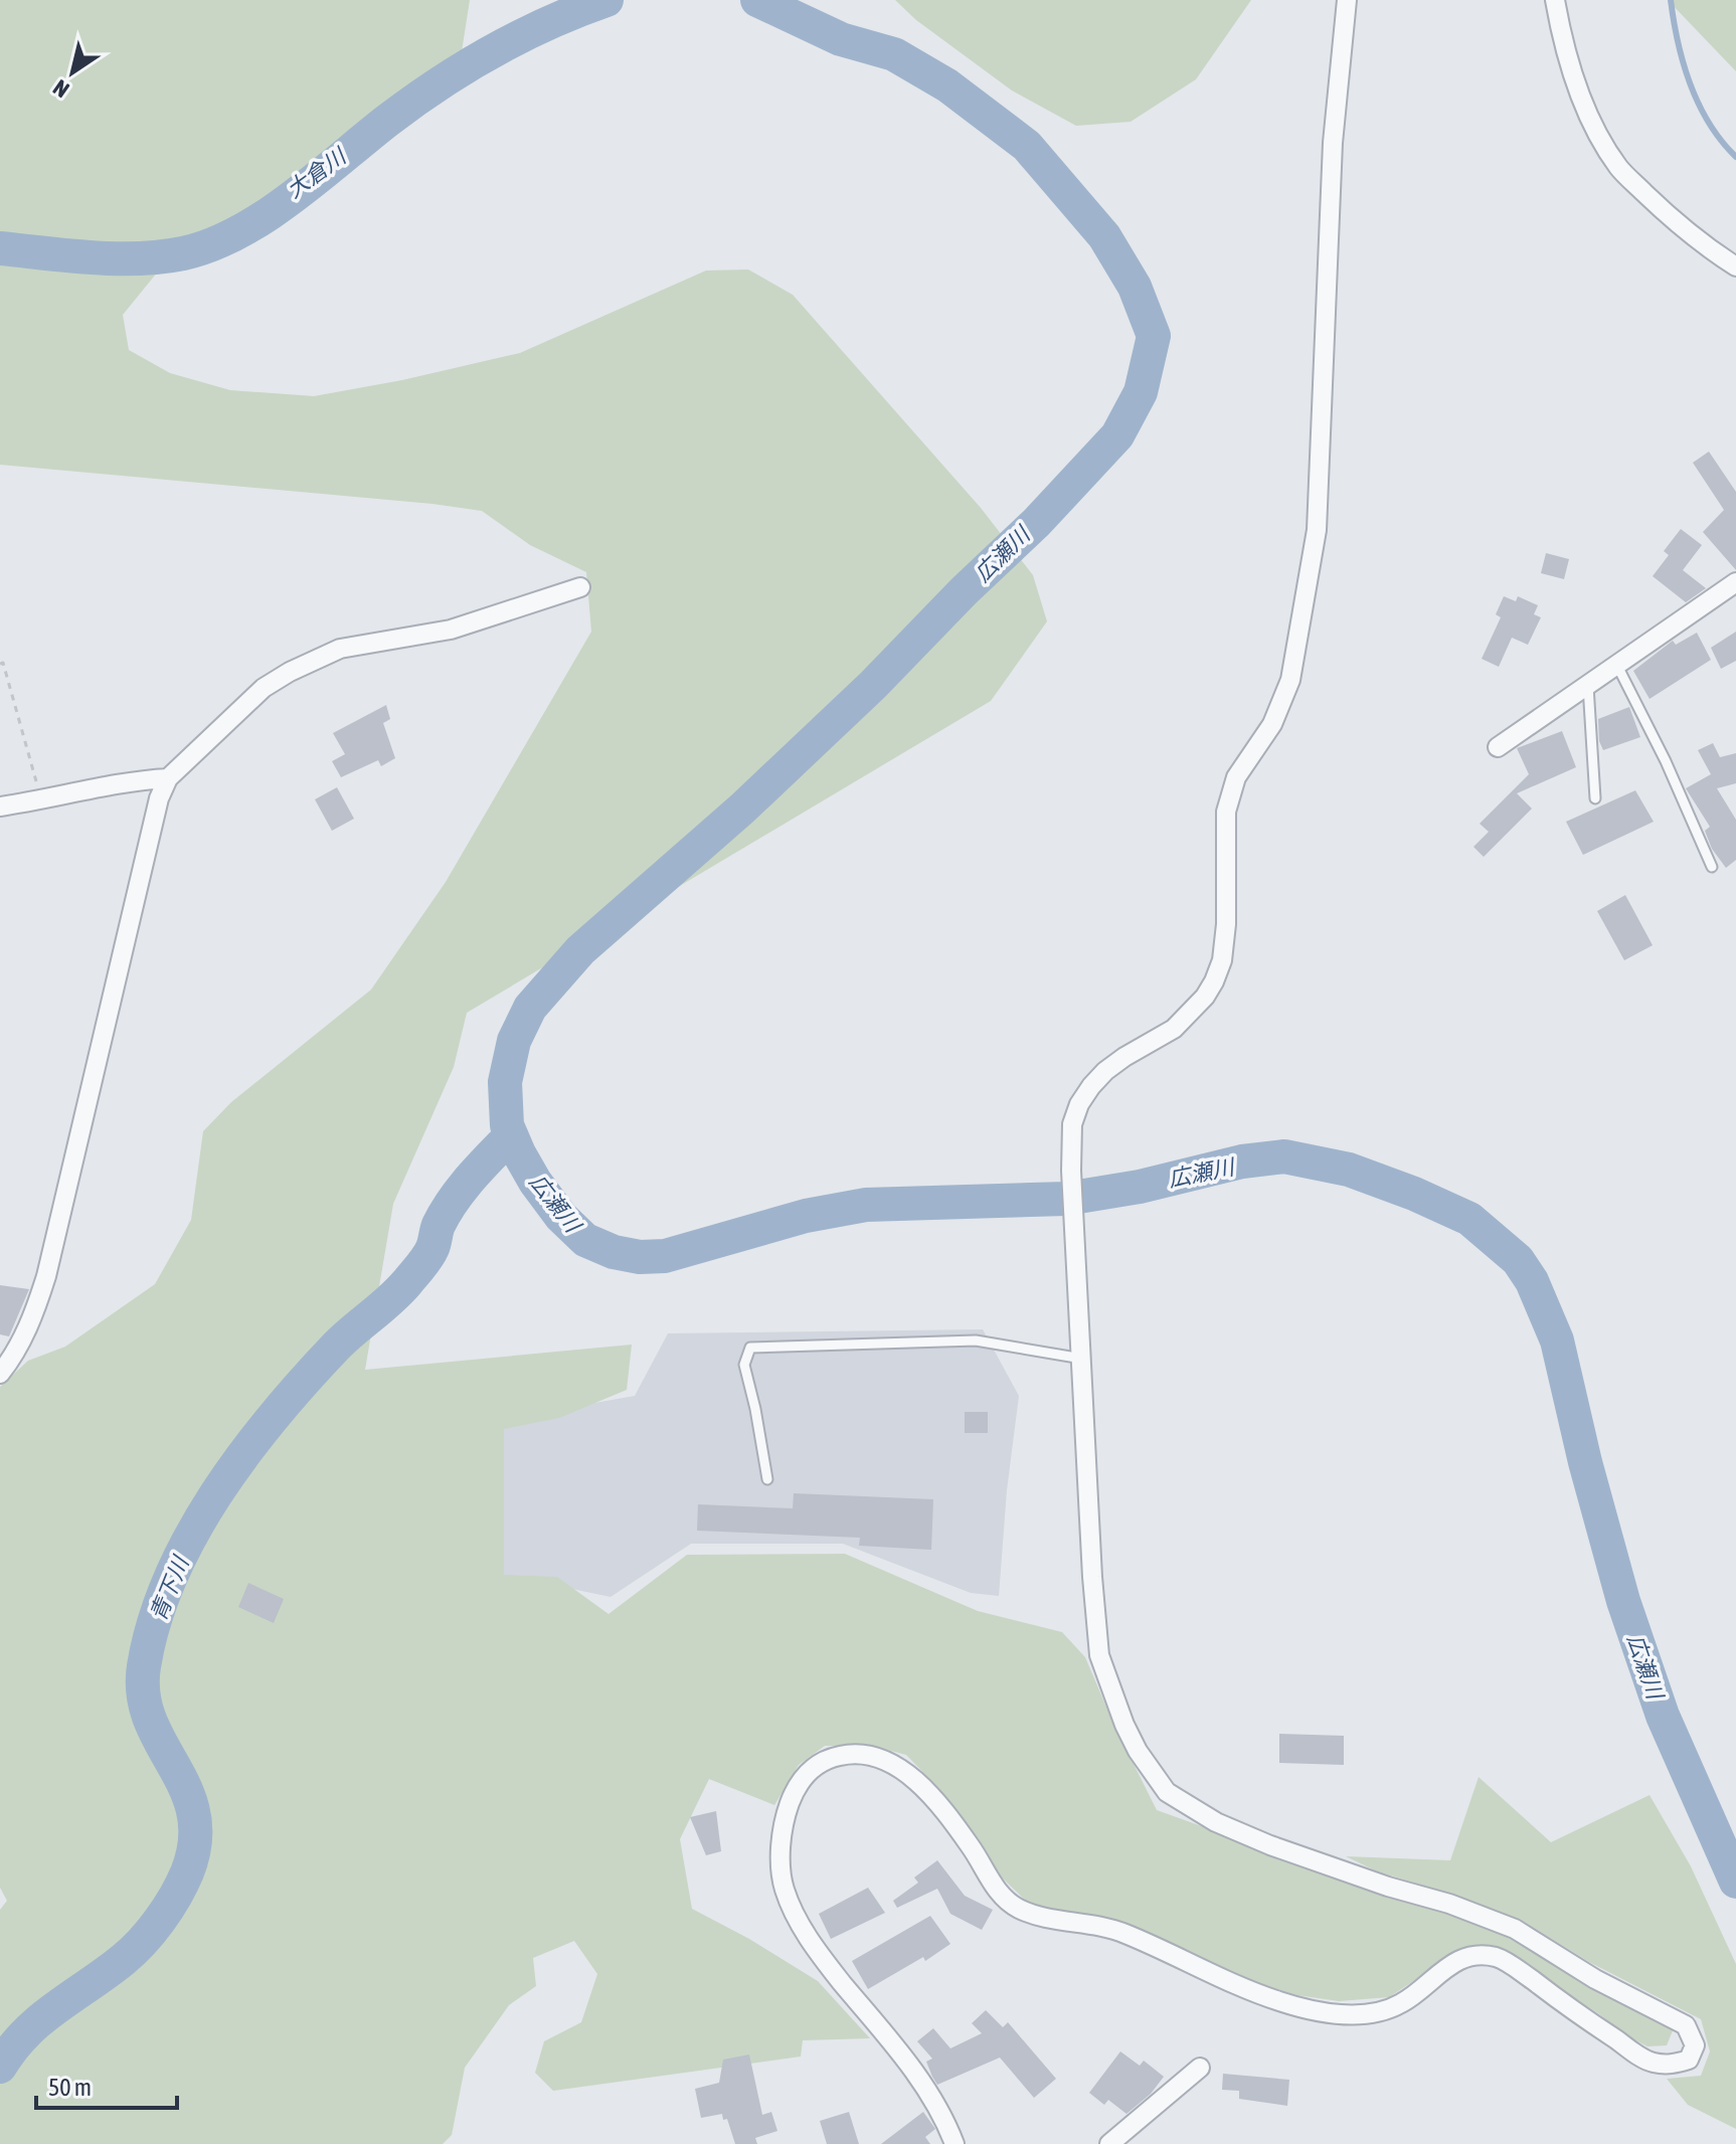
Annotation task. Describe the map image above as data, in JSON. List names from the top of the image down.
{
  "water": ["大倉川", "広瀬川", "青下川"],
  "scale_bar": "50 m",
  "north": "bottom left"
}
